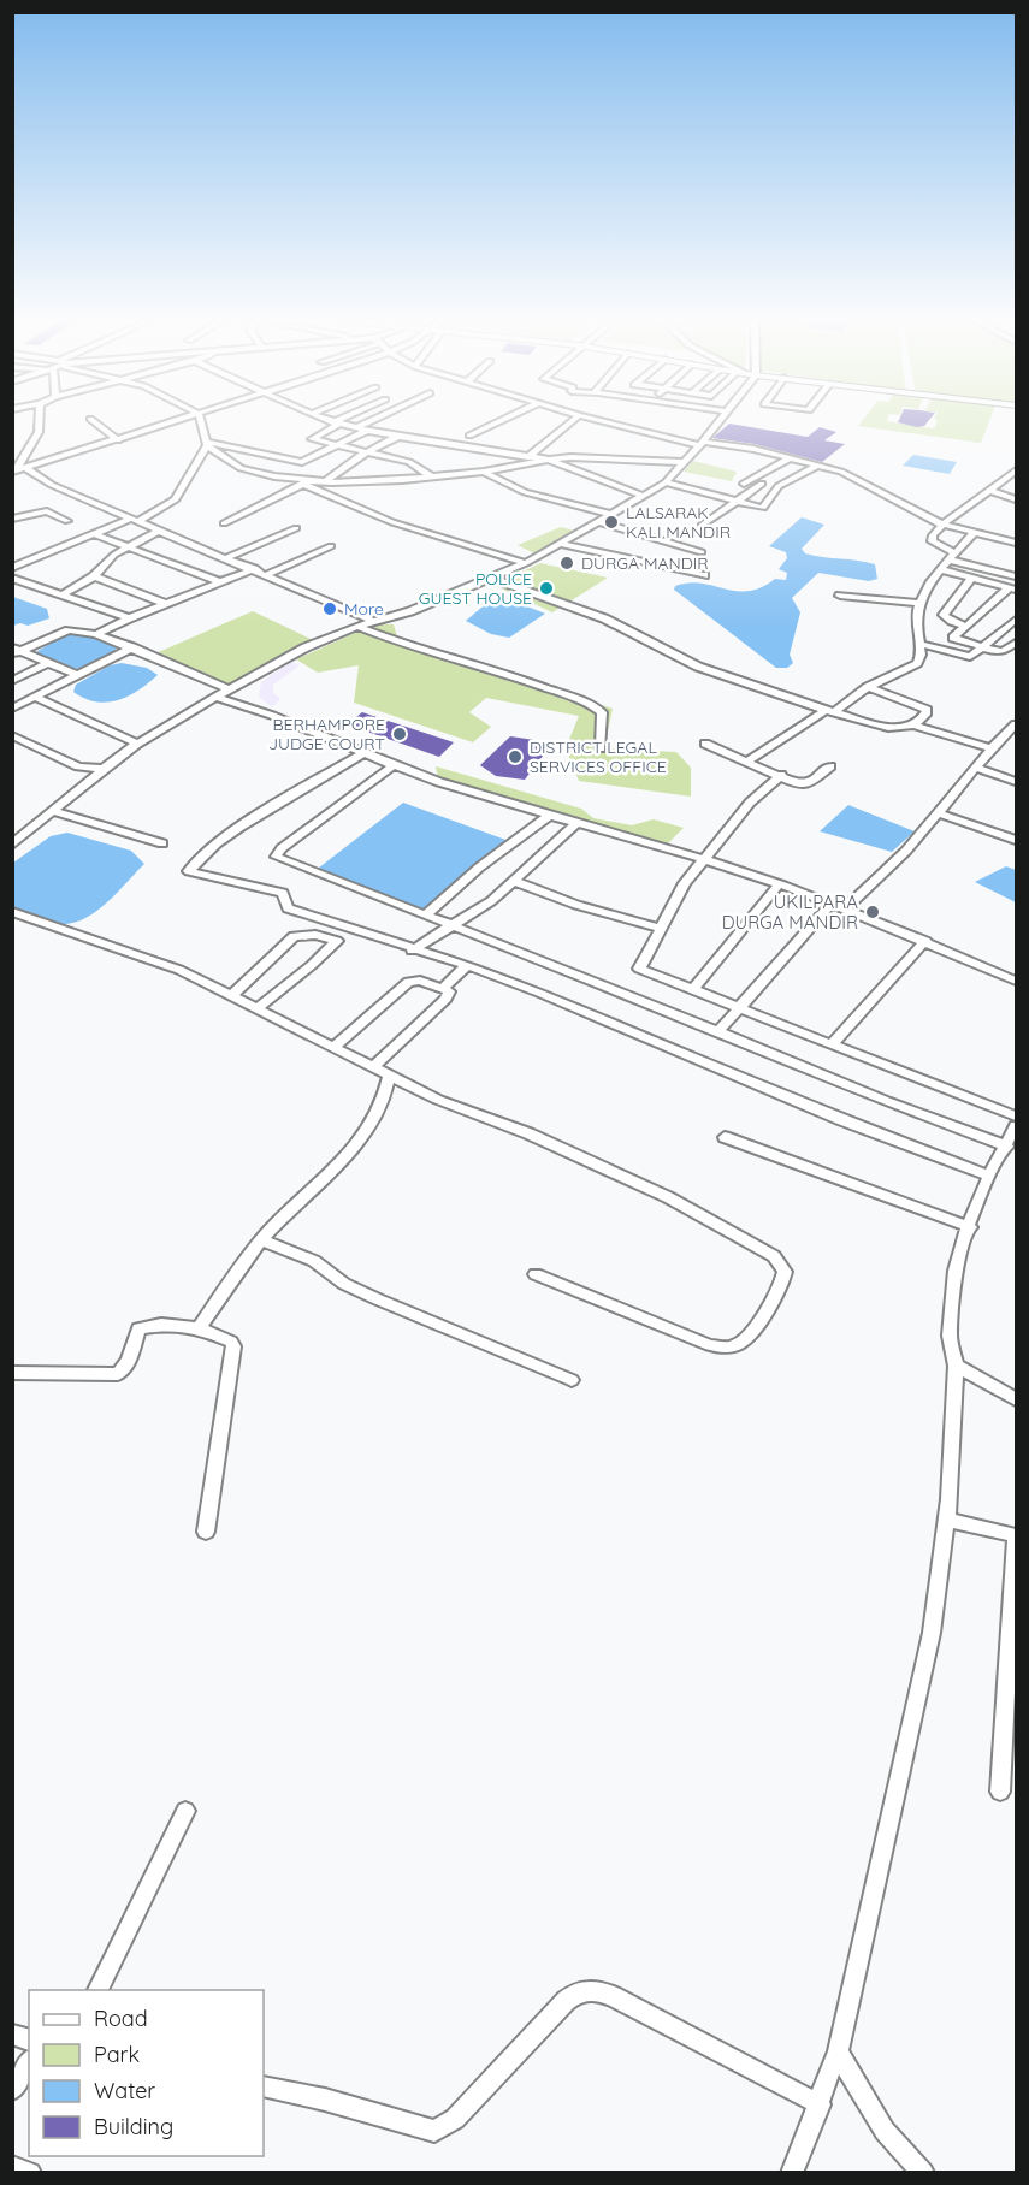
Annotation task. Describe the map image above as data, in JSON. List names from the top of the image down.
{
  "places": [
    "LALSARAK KALI MANDIR",
    "DURGA MANDIR",
    "POLICE GUEST HOUSE",
    "More",
    "BERHAMPORE JUDGE COURT",
    "DISTRICT LEGAL SERVICES OFFICE",
    "UKILPARA DURGA MANDIR"
  ],
  "legend": [
    "Road",
    "Park",
    "Water",
    "Building"
  ]
}
